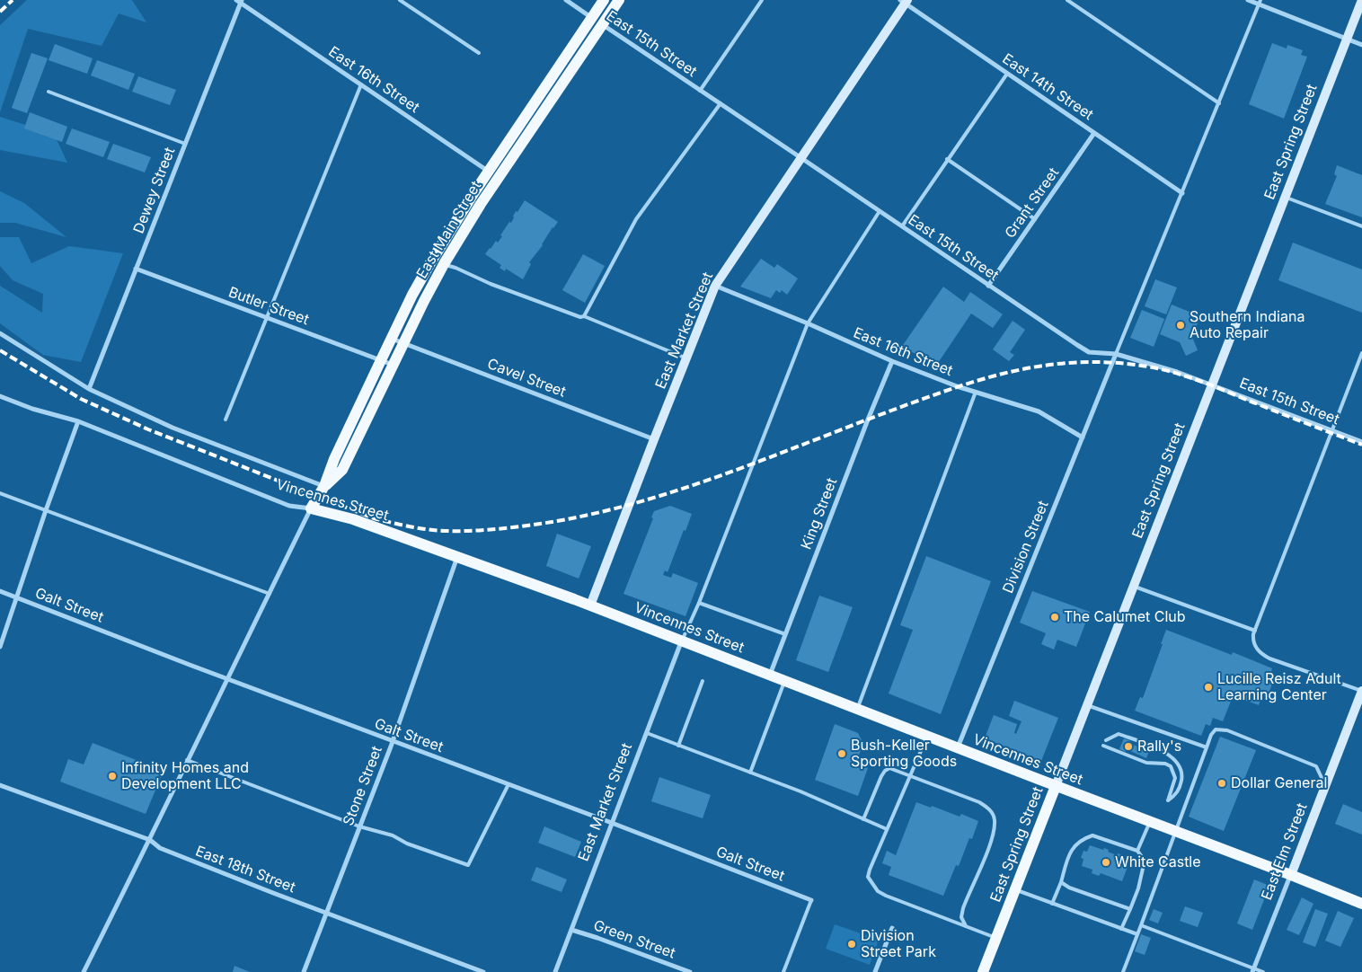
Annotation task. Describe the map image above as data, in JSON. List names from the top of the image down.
{
  "streets": {
    "main road": [
      "East Spring Street",
      "East Main Street",
      "East Market Street",
      "Vincennes Street",
      "East Elm Street"
    ],
    "street": [
      "East 15th Street",
      "East 16th Street",
      "East 14th Street",
      "Dewey Street",
      "Grant Street",
      "Butler Street",
      "Cavel Street",
      "King Street",
      "Division Street",
      "Galt Street",
      "Stone Street",
      "East 18th Street",
      "Green Street"
    ]
  },
  "crossings": [
    ["East 15th Street", "East Spring Street"],
    ["East 15th Street", "Grant Street"],
    ["East 15th Street", "East Main Street"],
    ["East 15th Street", "East Market Street"],
    ["East 15th Street", "Division Street"],
    ["East 16th Street", "Dewey Street"],
    ["East 16th Street", "East Main Street"],
    ["East 16th Street", "East Market Street"],
    ["East 16th Street", "King Street"],
    ["East 16th Street", "Division Street"],
    ["East 14th Street", "Grant Street"],
    ["East 14th Street", "East Market Street"],
    ["East Spring Street", "Vincennes Street"],
    ["Dewey Street", "Butler Street"],
    ["Dewey Street", "Vincennes Street"],
    ["East Main Street", "Butler Street"],
    ["East Main Street", "Cavel Street"],
    ["East Main Street", "Vincennes Street"],
    ["East Market Street", "Cavel Street"],
    ["East Market Street", "Vincennes Street"],
    ["East Market Street", "Galt Street"],
    ["East Market Street", "Green Street"],
    ["Vincennes Street", "King Street"],
    ["Vincennes Street", "Division Street"],
    ["Vincennes Street", "Stone Street"],
    ["Vincennes Street", "East Elm Street"],
    ["Galt Street", "Stone Street"],
    ["Stone Street", "East 18th Street"]
  ],
  "places": [
    "Southern Indiana Auto Repair",
    "The Calumet Club",
    "Lucille Reisz Adult Learning Center",
    "Rally's",
    "Bush-Keller Sporting Goods",
    "Infinity Homes and Development LLC",
    "Dollar General",
    "White Castle",
    "Division Street Park"
  ]
}
